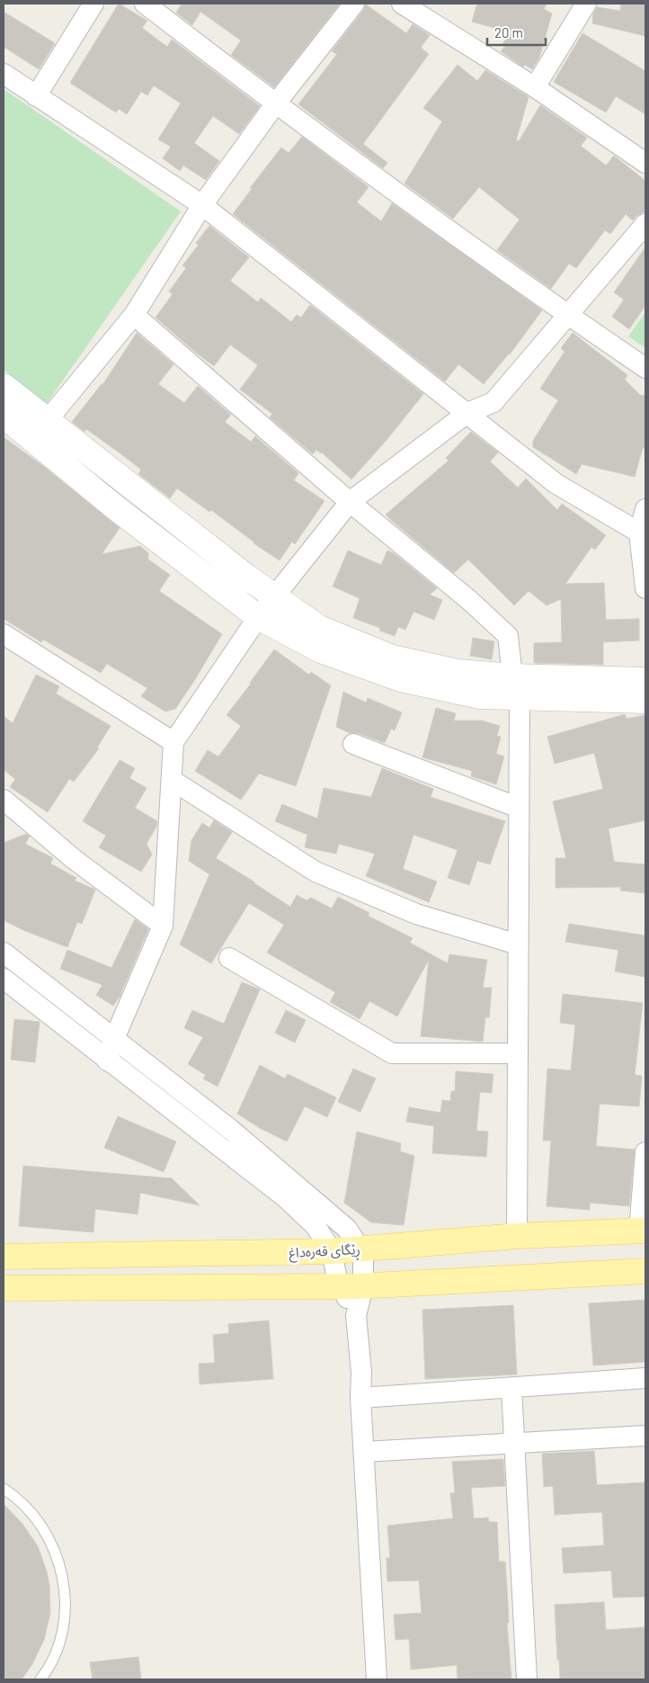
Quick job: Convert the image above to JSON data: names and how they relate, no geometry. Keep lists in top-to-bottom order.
{
  "streets": {
    "main road": ["ڕێگای قەرەداغ"]
  },
  "scale_bar": "20 m"
}
